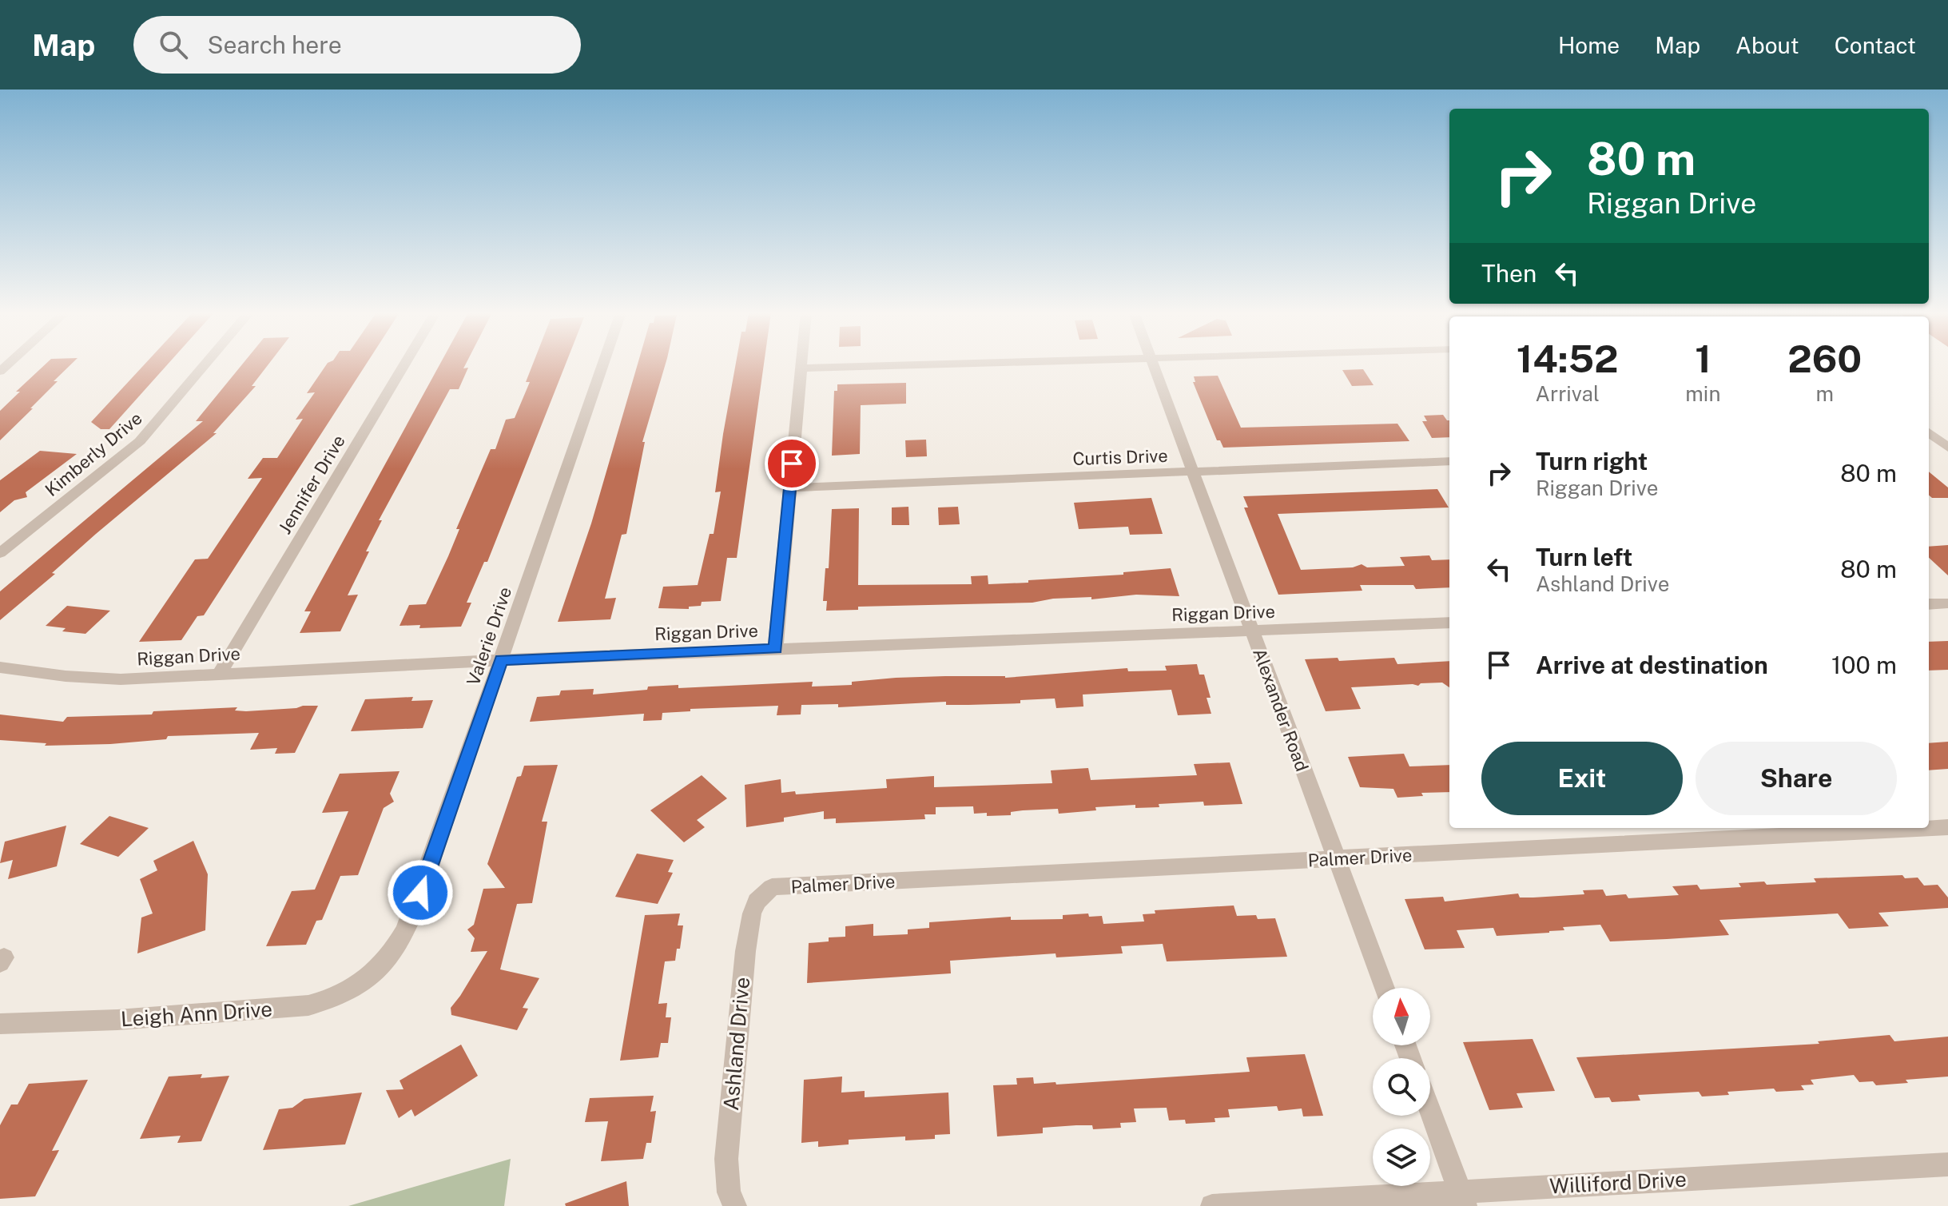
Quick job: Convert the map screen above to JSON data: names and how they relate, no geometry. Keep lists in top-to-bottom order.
{
  "streets": {
    "street": [
      "Kimberly Drive",
      "Curtis Drive",
      "Jennifer Drive",
      "Riggan Drive",
      "Valerie Drive",
      "Alexander Road",
      "Palmer Drive",
      "Leigh Ann Drive",
      "Ashland Drive",
      "Williford Drive"
    ]
  },
  "crossings": [
    ["Curtis Drive", "Alexander Road"],
    ["Jennifer Drive", "Riggan Drive"],
    ["Riggan Drive", "Valerie Drive"],
    ["Riggan Drive", "Alexander Road"],
    ["Valerie Drive", "Leigh Ann Drive"],
    ["Alexander Road", "Palmer Drive"],
    ["Palmer Drive", "Ashland Drive"]
  ],
  "north": "top",
  "page": {
    "header": "Map",
    "search": "Search here",
    "nav": [
      "Home",
      "Map",
      "About",
      "Contact"
    ],
    "turn": ["80 m", "Riggan Drive"],
    "then": "Then",
    "eta": [
      "14:52",
      "Arrival",
      "1",
      "min",
      "260",
      "m"
    ],
    "list": [
      {
        "name": "Turn right",
        "note": "Riggan Drive",
        "value": "80 m"
      },
      {
        "name": "Turn left",
        "note": "Ashland Drive",
        "value": "80 m"
      },
      {
        "name": "Arrive at destination",
        "value": "100 m"
      }
    ],
    "buttons": ["Exit", "Share"]
  }
}
